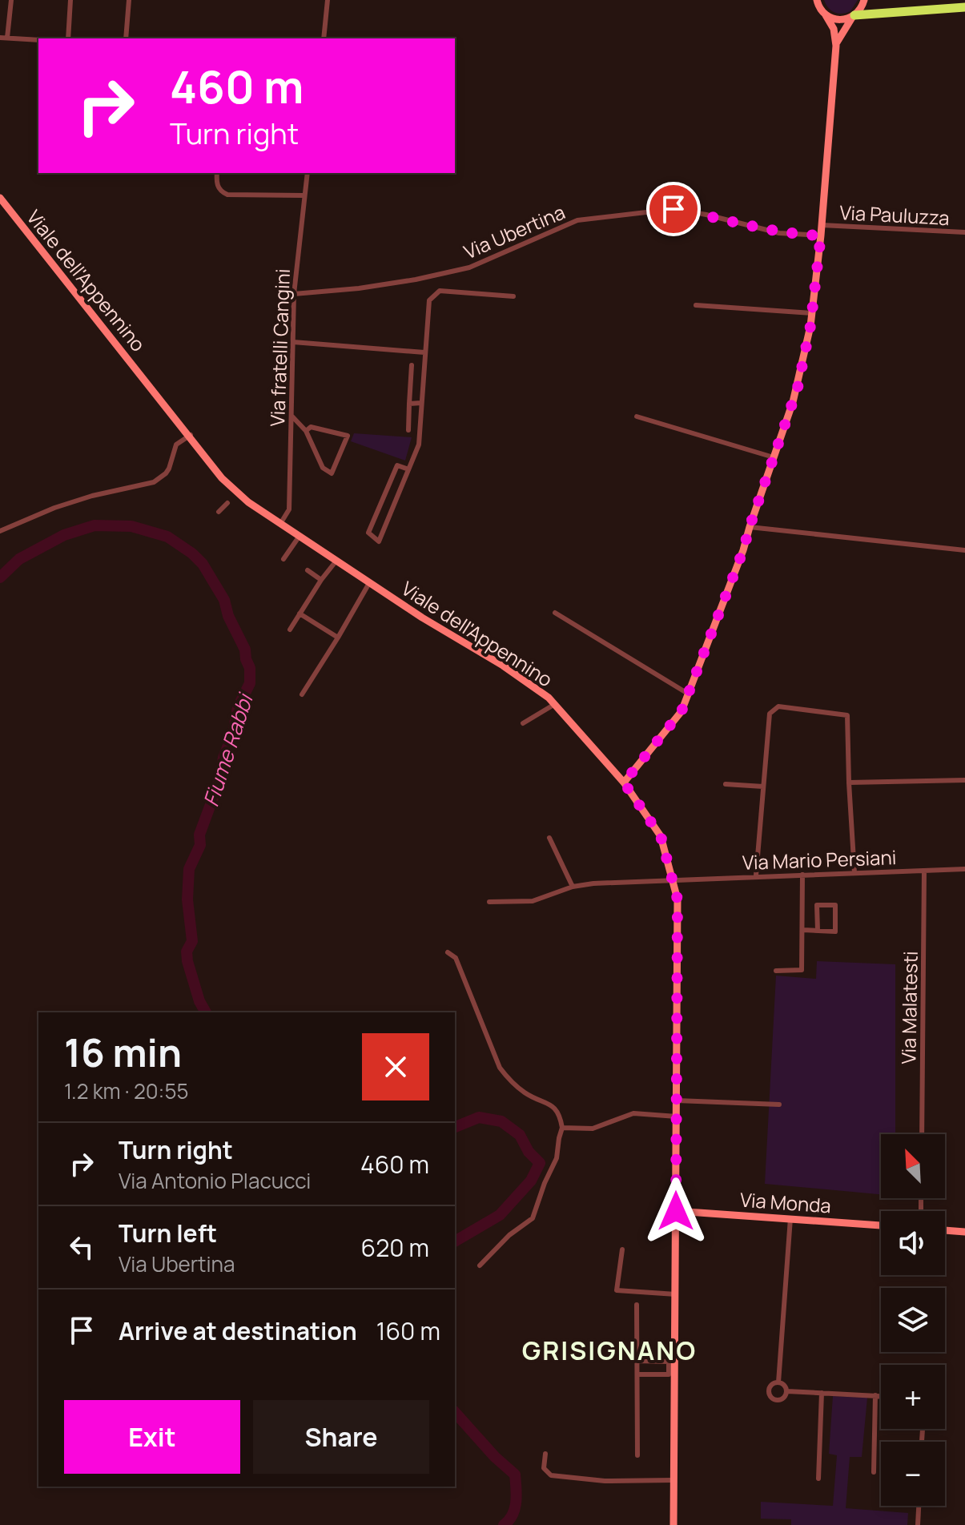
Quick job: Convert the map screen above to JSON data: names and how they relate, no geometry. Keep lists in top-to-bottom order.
{
  "streets": {
    "main road": ["Viale dell'Appennino", "Via Monda"],
    "street": [
      "Via Pauluzza",
      "Via Ubertina",
      "Via fratelli Cangini",
      "Via Mario Persiani",
      "Via Malatesti"
    ]
  },
  "crossings": [
    ["Via Ubertina", "Via fratelli Cangini"],
    ["Viale dell'Appennino", "Via fratelli Cangini"],
    ["Viale dell'Appennino", "Via Mario Persiani"],
    ["Viale dell'Appennino", "Via Monda"],
    ["Via Mario Persiani", "Via Malatesti"]
  ],
  "districts": ["GRISIGNANO"],
  "water": ["Fiume Rabbi"],
  "north": "top left",
  "page": {
    "turn": ["460 m", "Turn right"],
    "heading": ["16 min", "1.2 km · 20:55"],
    "list": [
      {
        "name": "Turn right",
        "note": "Via Antonio Placucci",
        "value": "460 m"
      },
      {
        "name": "Turn left",
        "note": "Via Ubertina",
        "value": "620 m"
      },
      {
        "name": "Arrive at destination",
        "value": "160 m"
      }
    ],
    "map_buttons": ["+", "−"],
    "buttons": ["Exit", "Share"]
  }
}
